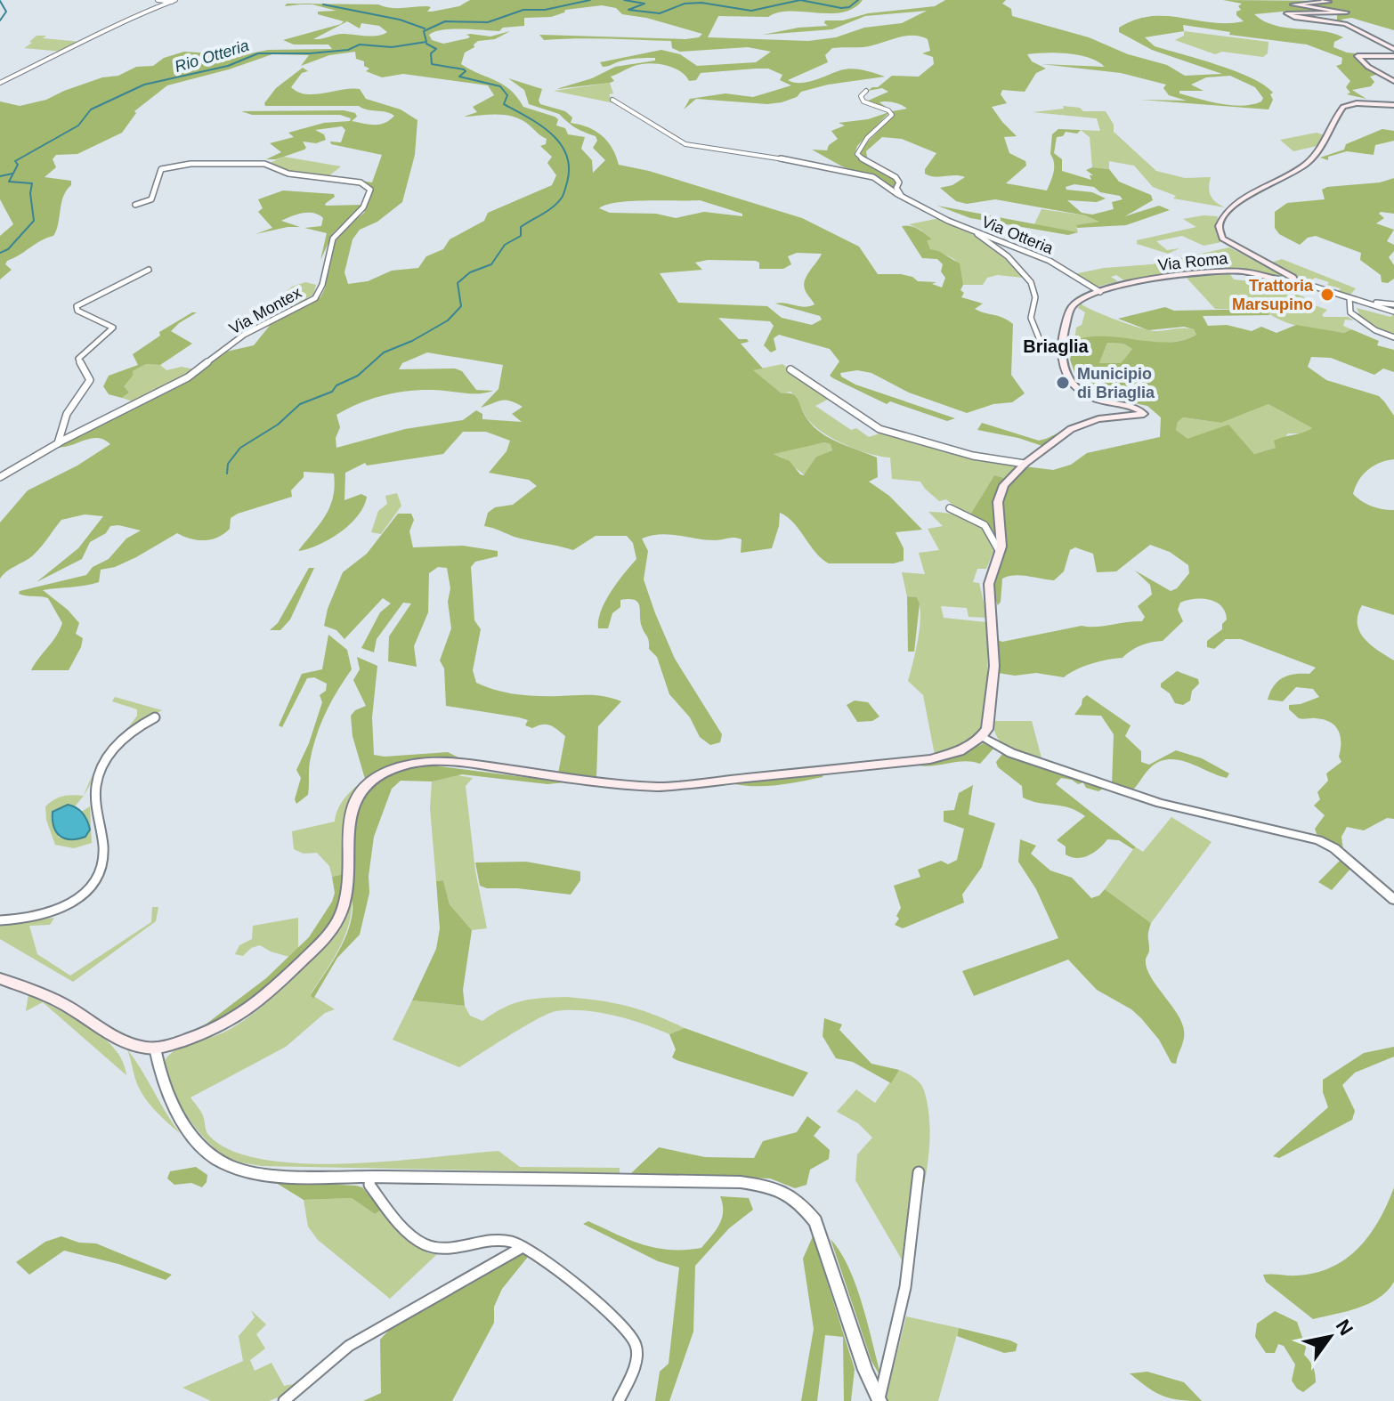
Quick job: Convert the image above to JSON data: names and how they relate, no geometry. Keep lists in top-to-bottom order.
{
  "streets": {
    "main road": ["Via Roma"],
    "street": ["Via Otteria", "Via Montex"]
  },
  "crossings": [
    ["Via Otteria", "Via Roma"]
  ],
  "districts": ["Briaglia"],
  "water": ["Rio Otteria"],
  "places": ["Trattoria Marsupino", "Municipio di Briaglia"],
  "north": "top right"
}
